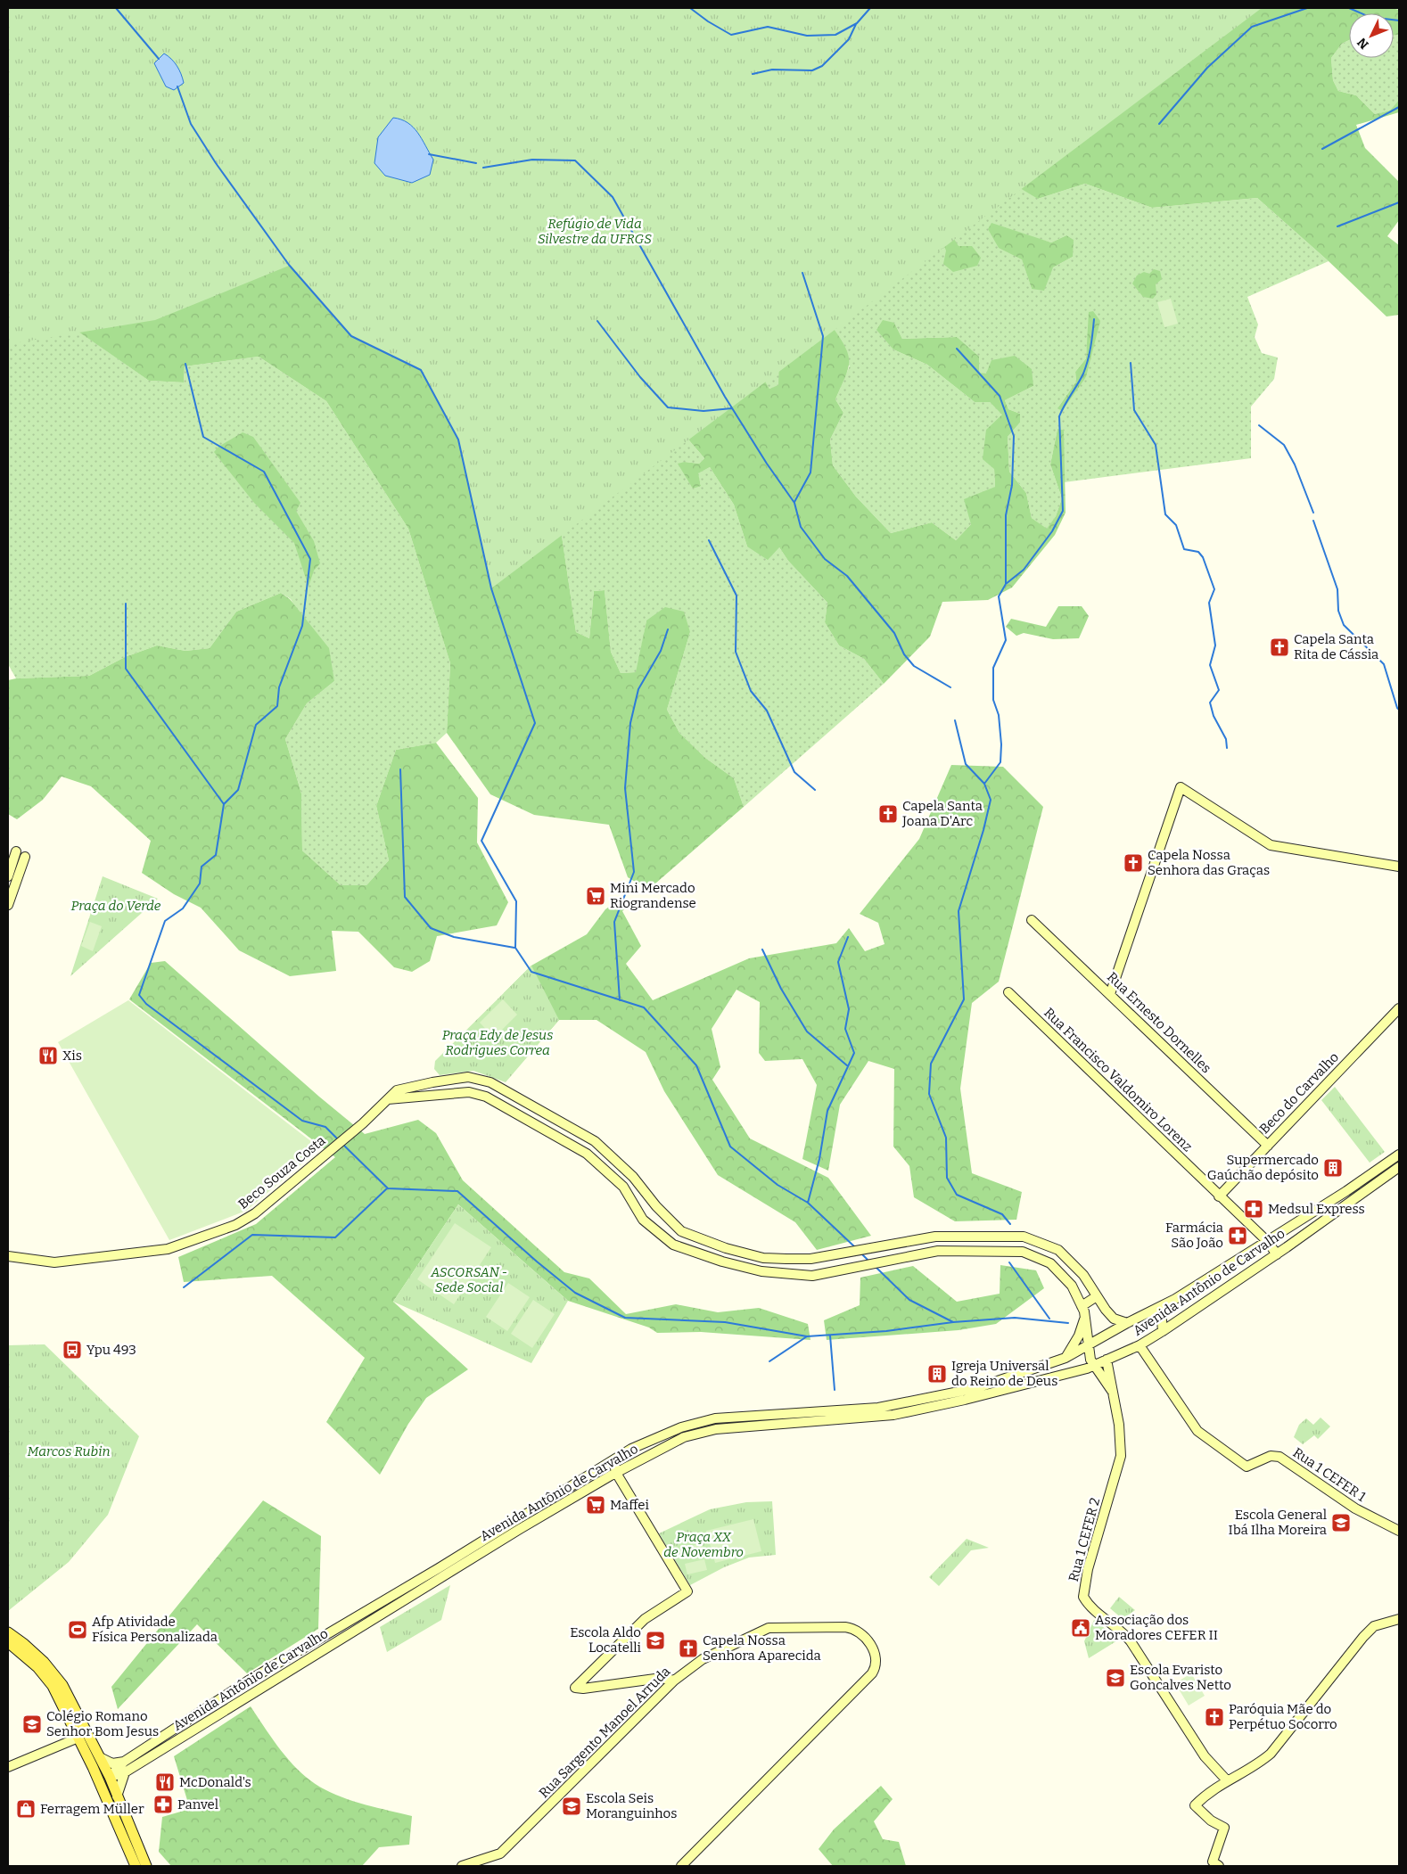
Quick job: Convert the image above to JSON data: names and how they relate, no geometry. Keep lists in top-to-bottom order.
{
  "streets": {
    "street": [
      "Rua Ernesto Dornelles",
      "Rua Francisco Valdomiro Lorenz",
      "Beco do Carvalho",
      "Beco Souza Costa",
      "Avenida Antônio de Carvalho",
      "Rua 1 CEFER 1",
      "Rua 1 CEFER 2",
      "Rua Sargento Manoel Arruda"
    ]
  },
  "crossings": [
    ["Rua Ernesto Dornelles", "Beco do Carvalho"],
    ["Rua Francisco Valdomiro Lorenz", "Beco do Carvalho"],
    ["Rua Francisco Valdomiro Lorenz", "Avenida Antônio de Carvalho"],
    ["Beco Souza Costa", "Rua 1 CEFER 2"],
    ["Avenida Antônio de Carvalho", "Rua 1 CEFER 1"],
    ["Avenida Antônio de Carvalho", "Rua 1 CEFER 2"]
  ],
  "parks": [
    "Refúgio de Vida Silvestre da UFRGS",
    "Praça do Verde",
    "Praça Edy de Jesus Rodrigues Correa",
    "ASCORSAN - Sede Social",
    "Marcos Rubin",
    "Praça XX de Novembro"
  ],
  "places": {
    "church": [
      "Capela Santa Rita de Cássia",
      "Capela Santa Joana D'Arc",
      "Capela Nossa Senhora das Graças",
      "Capela Nossa Senhora Aparecida",
      "Paróquia Mãe do Perpétuo Socorro"
    ],
    "supermarket": ["Mini Mercado Riograndense", "Maffei"],
    "restaurant": ["Xis", "McDonald's"],
    "building": ["Supermercado Gaúchão depósito", "Igreja Universal do Reino de Deus"],
    "pharmacy": ["Medsul Express", "Farmácia São João", "Panvel"],
    "bus stop": ["Ypu 493"],
    "school or university": [
      "Escola General Ibá Ilha Moreira",
      "Escola Aldo Locatelli",
      "Escola Evaristo Goncalves Netto",
      "Colégio Romano Senhor Bom Jesus",
      "Escola Seis Moranguinhos"
    ],
    "public building": ["Associação dos Moradores CEFER II"],
    "sports": ["Afp Atividade Física Personalizada"],
    "shop": ["Ferragem Müller"]
  },
  "north": "bottom left"
}
